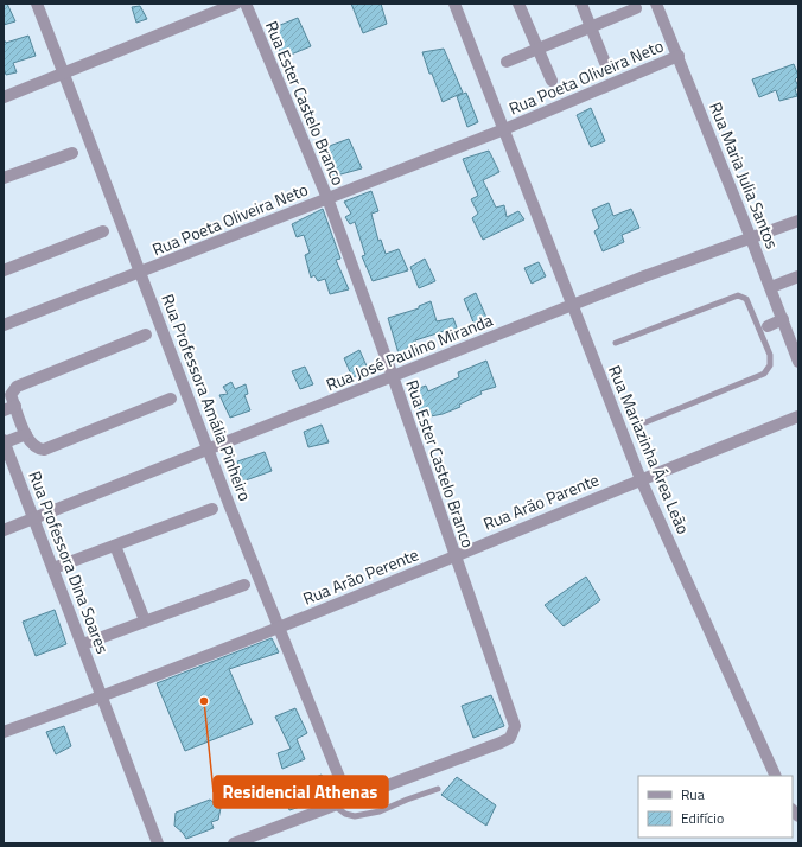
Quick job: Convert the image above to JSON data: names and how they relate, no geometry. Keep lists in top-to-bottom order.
{
  "streets": {
    "street": [
      "Rua Poeta Oliveira Neto",
      "Rua Ester Castelo Branco",
      "Rua Maria Julia Santos",
      "Rua José Paulino Miranda",
      "Rua Professora Amália Pinheiro",
      "Rua Mariazinha Área Leão",
      "Rua Arão Parente",
      "Rua Professora Dina Soares",
      "Rua Arão Perente"
    ]
  },
  "crossings": [
    ["Rua Poeta Oliveira Neto", "Rua Ester Castelo Branco"],
    ["Rua Poeta Oliveira Neto", "Rua Maria Julia Santos"],
    ["Rua Poeta Oliveira Neto", "Rua Professora Amália Pinheiro"],
    ["Rua Poeta Oliveira Neto", "Rua Mariazinha Área Leão"],
    ["Rua Ester Castelo Branco", "Rua José Paulino Miranda"],
    ["Rua Ester Castelo Branco", "Rua Professora Amália Pinheiro"],
    ["Rua Ester Castelo Branco", "Rua Arão Parente"],
    ["Rua Ester Castelo Branco", "Rua Arão Perente"],
    ["Rua Maria Julia Santos", "Rua José Paulino Miranda"],
    ["Rua José Paulino Miranda", "Rua Professora Amália Pinheiro"],
    ["Rua José Paulino Miranda", "Rua Mariazinha Área Leão"],
    ["Rua José Paulino Miranda", "Rua Professora Dina Soares"],
    ["Rua Professora Amália Pinheiro", "Rua Arão Perente"],
    ["Rua Mariazinha Área Leão", "Rua Arão Parente"],
    ["Rua Arão Parente", "Rua Arão Perente"],
    ["Rua Professora Dina Soares", "Rua Arão Perente"]
  ],
  "places": ["Residencial Athenas"],
  "legend": ["Rua", "Edifício"]
}
